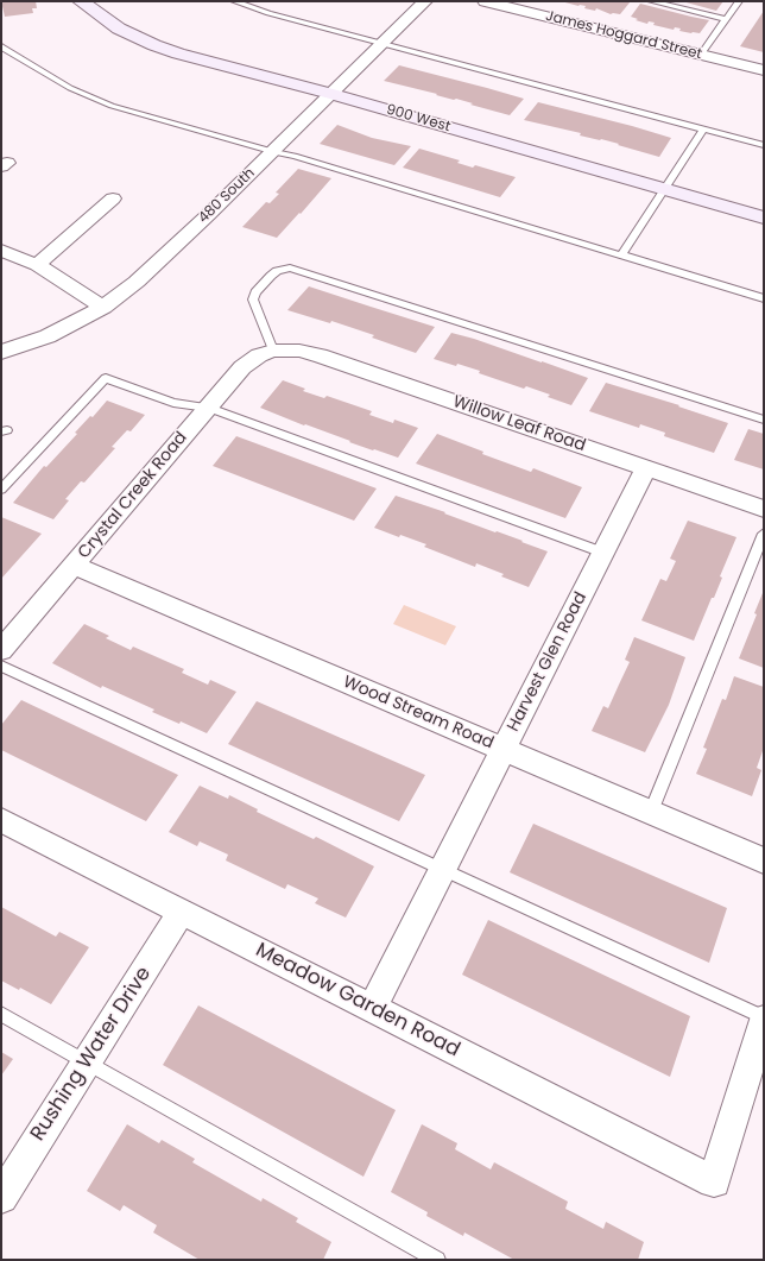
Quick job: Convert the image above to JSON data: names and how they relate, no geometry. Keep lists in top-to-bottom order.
{
  "streets": {
    "street": [
      "James Hoggard Street",
      "900 West",
      "480 South",
      "Willow Leaf Road",
      "Crystal Creek Road",
      "Harvest Glen Road",
      "Wood Stream Road",
      "Meadow Garden Road",
      "Rushing Water Drive"
    ]
  },
  "crossings": [
    ["900 West", "480 South"],
    ["Willow Leaf Road", "Crystal Creek Road"],
    ["Willow Leaf Road", "Harvest Glen Road"],
    ["Crystal Creek Road", "Wood Stream Road"],
    ["Harvest Glen Road", "Wood Stream Road"],
    ["Harvest Glen Road", "Meadow Garden Road"],
    ["Meadow Garden Road", "Rushing Water Drive"]
  ]
}
